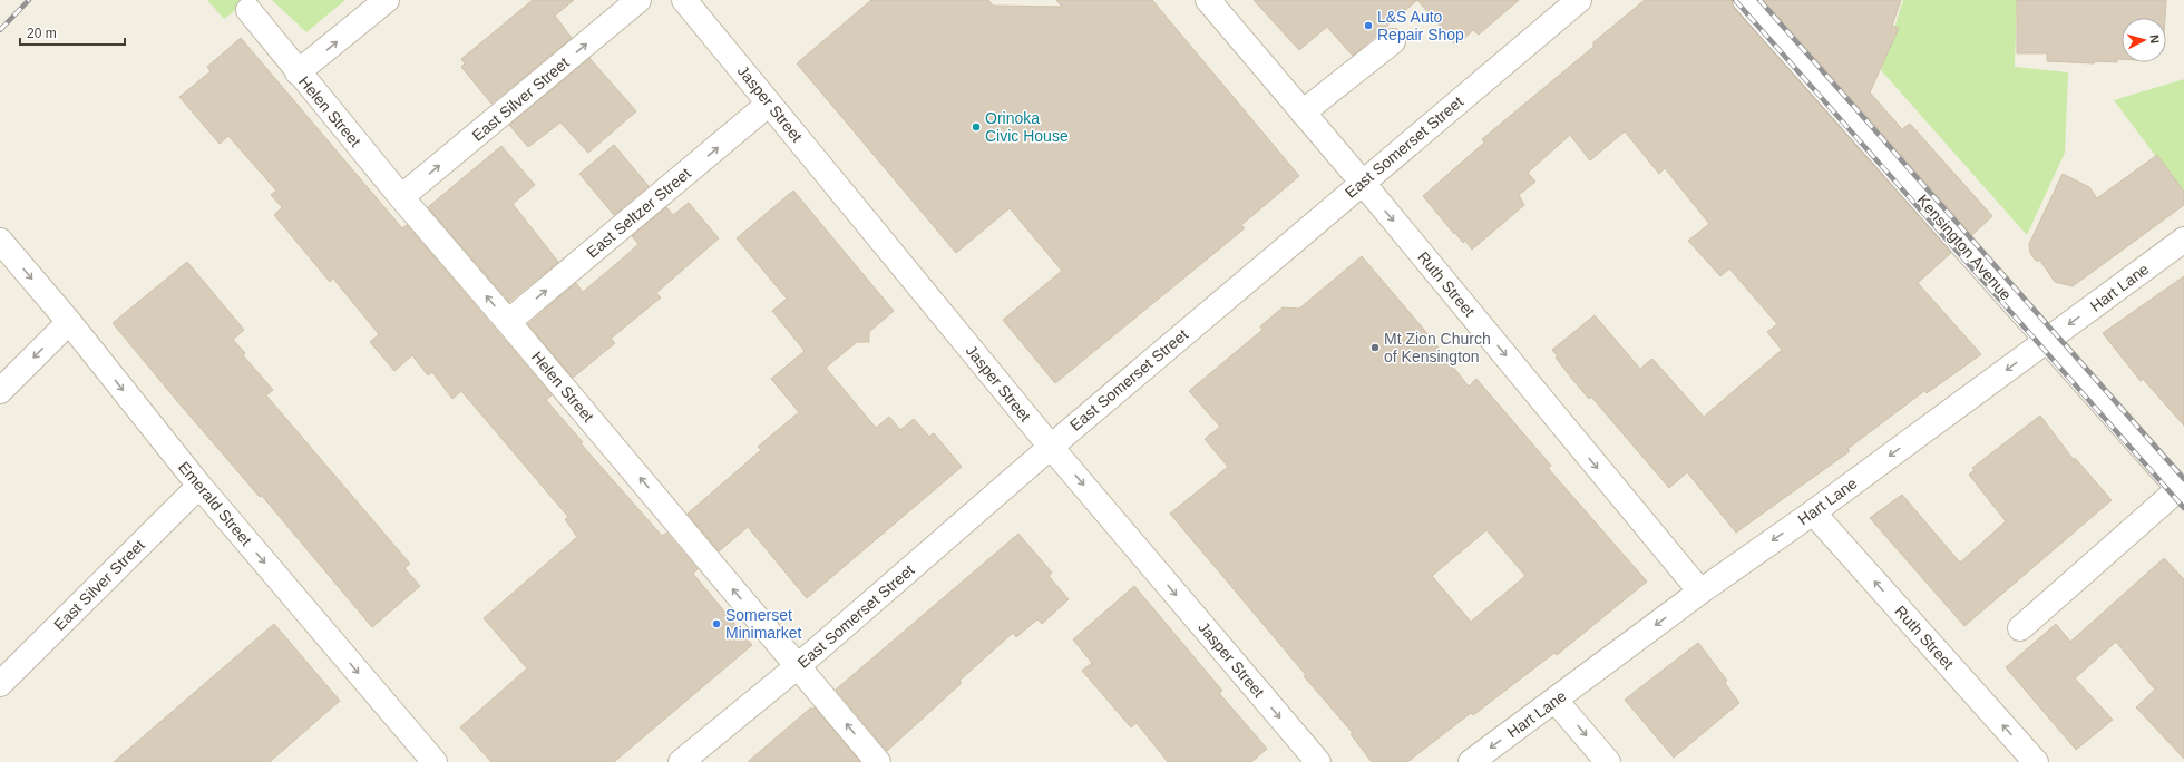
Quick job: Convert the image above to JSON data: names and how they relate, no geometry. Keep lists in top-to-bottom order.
{
  "streets": {
    "street": [
      "East Silver Street",
      "Jasper Street",
      "Helen Street",
      "East Somerset Street",
      "East Seltzer Street",
      "Kensington Avenue",
      "Ruth Street",
      "Hart Lane",
      "Emerald Street"
    ]
  },
  "crossings": [
    ["East Silver Street", "Helen Street"],
    ["East Silver Street", "Emerald Street"],
    ["Jasper Street", "East Somerset Street"],
    ["Jasper Street", "East Seltzer Street"],
    ["Helen Street", "East Somerset Street"],
    ["Helen Street", "East Seltzer Street"],
    ["East Somerset Street", "Ruth Street"],
    ["Kensington Avenue", "Hart Lane"],
    ["Ruth Street", "Hart Lane"]
  ],
  "one_way": [
    "Jasper Street",
    "Helen Street",
    "East Seltzer Street",
    "Hart Lane",
    "Emerald Street"
  ],
  "places": [
    "L&S Auto Repair Shop",
    "Orinoka Civic House",
    "Mt Zion Church of Kensington",
    "Somerset Minimarket"
  ],
  "scale_bar": "20 m",
  "north": "right"
}
